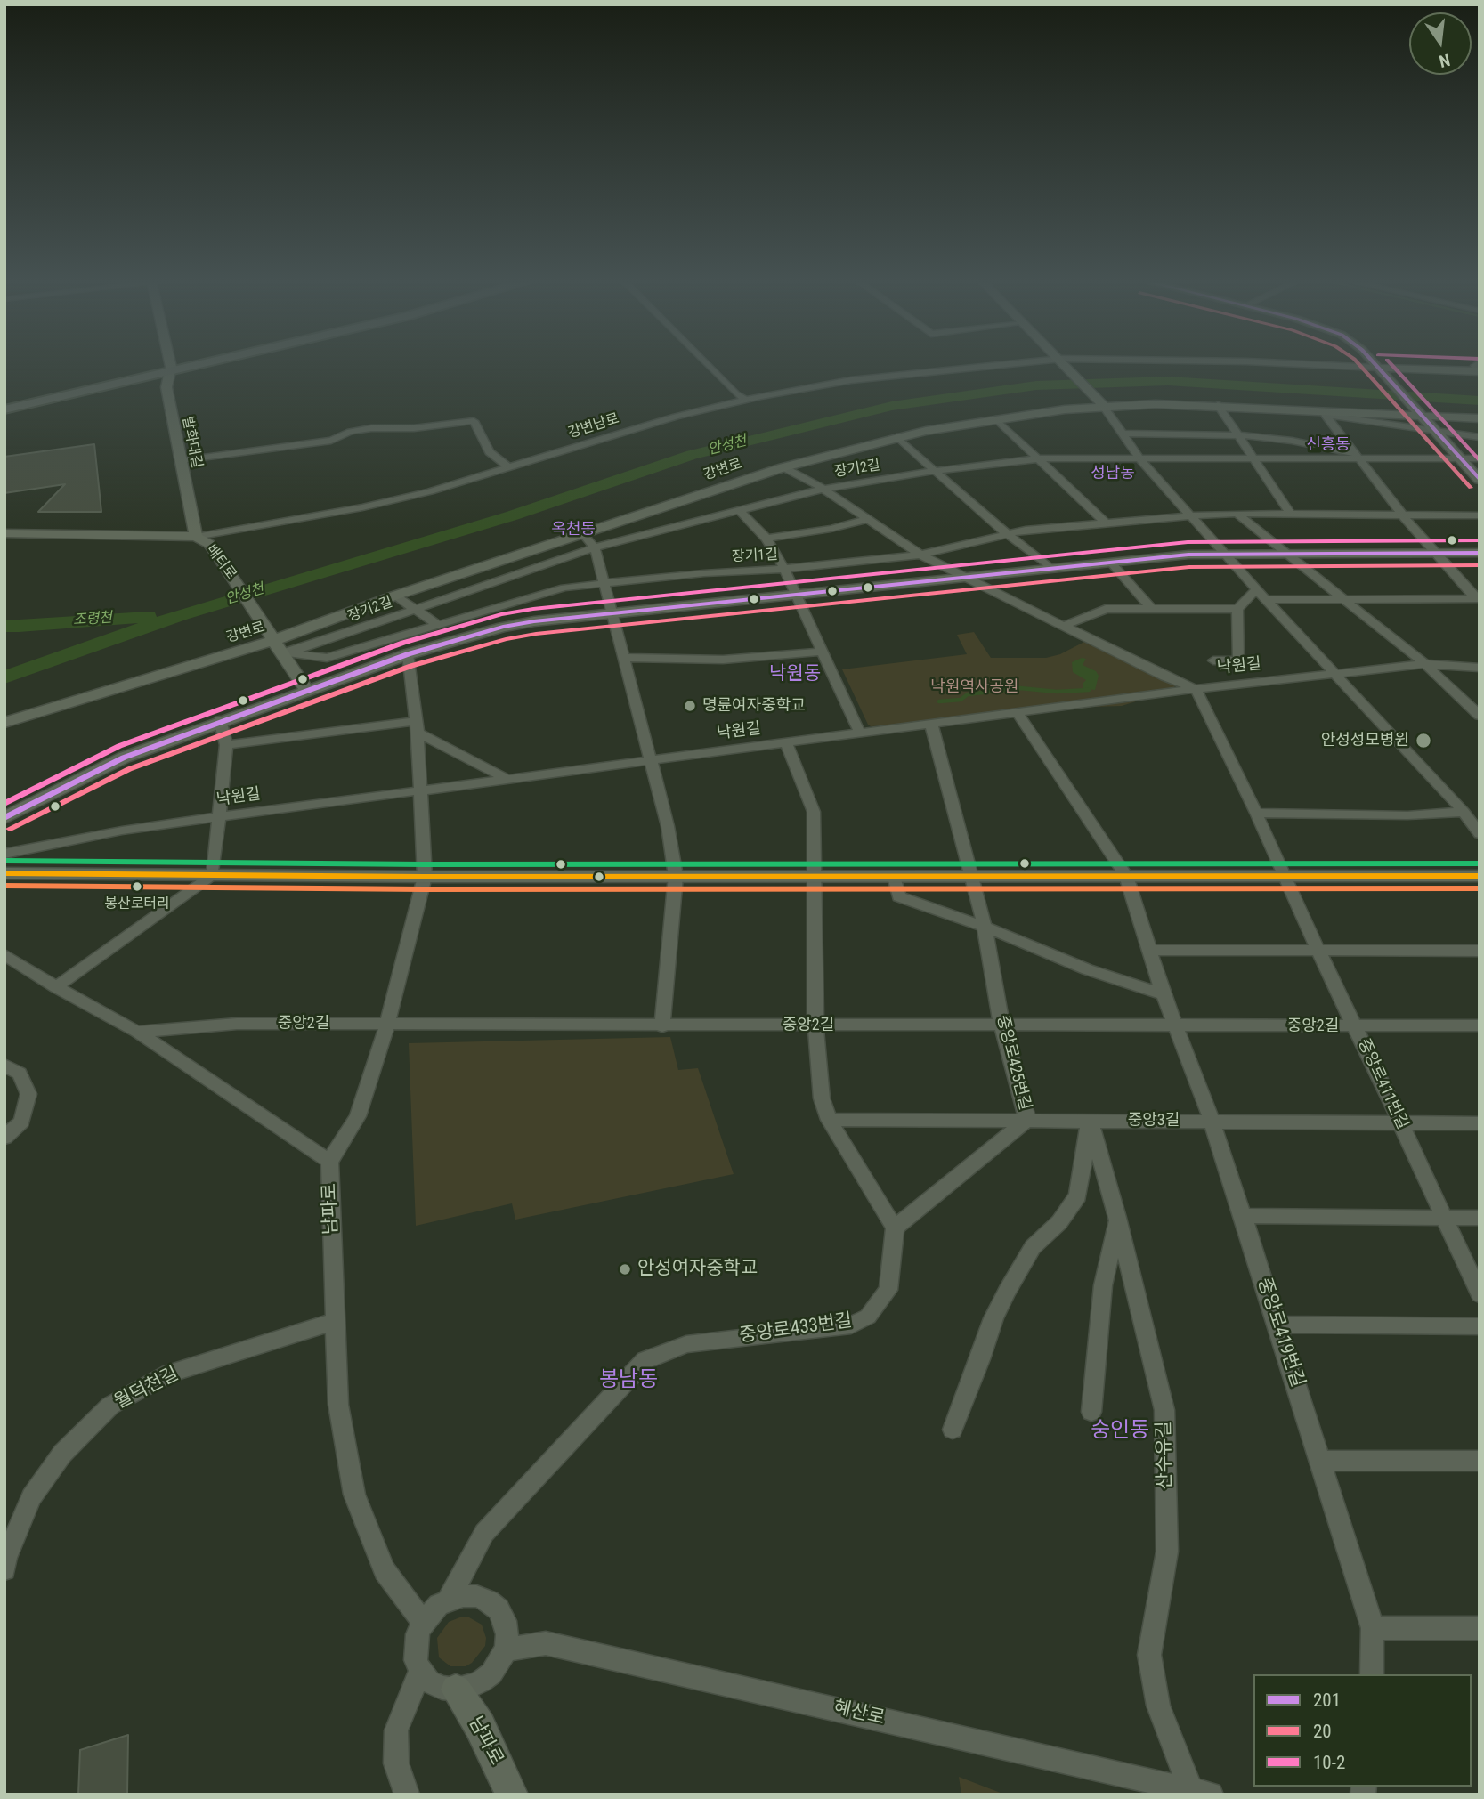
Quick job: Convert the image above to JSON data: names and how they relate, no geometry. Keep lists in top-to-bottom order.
{
  "streets": {
    "main road": [
      "발화대길",
      "강변로",
      "배티로",
      "남파로"
    ],
    "street": [
      "강변남로",
      "장기2길",
      "장기1길",
      "낙원길",
      "중앙2길",
      "중앙로425번길",
      "중앙로411번길",
      "중앙3길",
      "중앙로433번길",
      "중앙로419번길",
      "월덕천길",
      "산수유길",
      "혜산로"
    ]
  },
  "crossings": [
    ["강변남로", "발화대길"],
    ["강변남로", "배티로"],
    ["발화대길", "배티로"],
    ["장기2길", "강변로"],
    ["장기2길", "장기1길"],
    ["장기2길", "배티로"],
    ["강변로", "장기1길"],
    ["강변로", "배티로"],
    ["장기1길", "배티로"],
    ["낙원길", "중앙로425번길"],
    ["낙원길", "중앙로411번길"],
    ["낙원길", "중앙로419번길"],
    ["중앙2길", "중앙로425번길"],
    ["중앙2길", "중앙로411번길"],
    ["중앙2길", "남파로"],
    ["중앙2길", "중앙로419번길"],
    ["중앙로425번길", "중앙3길"],
    ["중앙로425번길", "중앙로433번길"],
    ["중앙로411번길", "중앙3길"],
    ["중앙3길", "중앙로419번길"],
    ["중앙3길", "산수유길"],
    ["남파로", "중앙로433번길"],
    ["남파로", "월덕천길"],
    ["남파로", "혜산로"],
    ["중앙로433번길", "혜산로"],
    ["산수유길", "혜산로"]
  ],
  "districts": [
    "신흥동",
    "성남동",
    "옥천동",
    "낙원동",
    "봉남동",
    "숭인동"
  ],
  "water": ["안성천", "조령천"],
  "parks": ["낙원역사공원"],
  "places": [
    "명륜여자중학교",
    "안성성모병원",
    "봉산로터리",
    "안성여자중학교"
  ],
  "lines": ["transit line 201", "transit line 20", "transit line 10-2"],
  "legend": ["201", "20", "10-2"],
  "north": "bottom"
}
